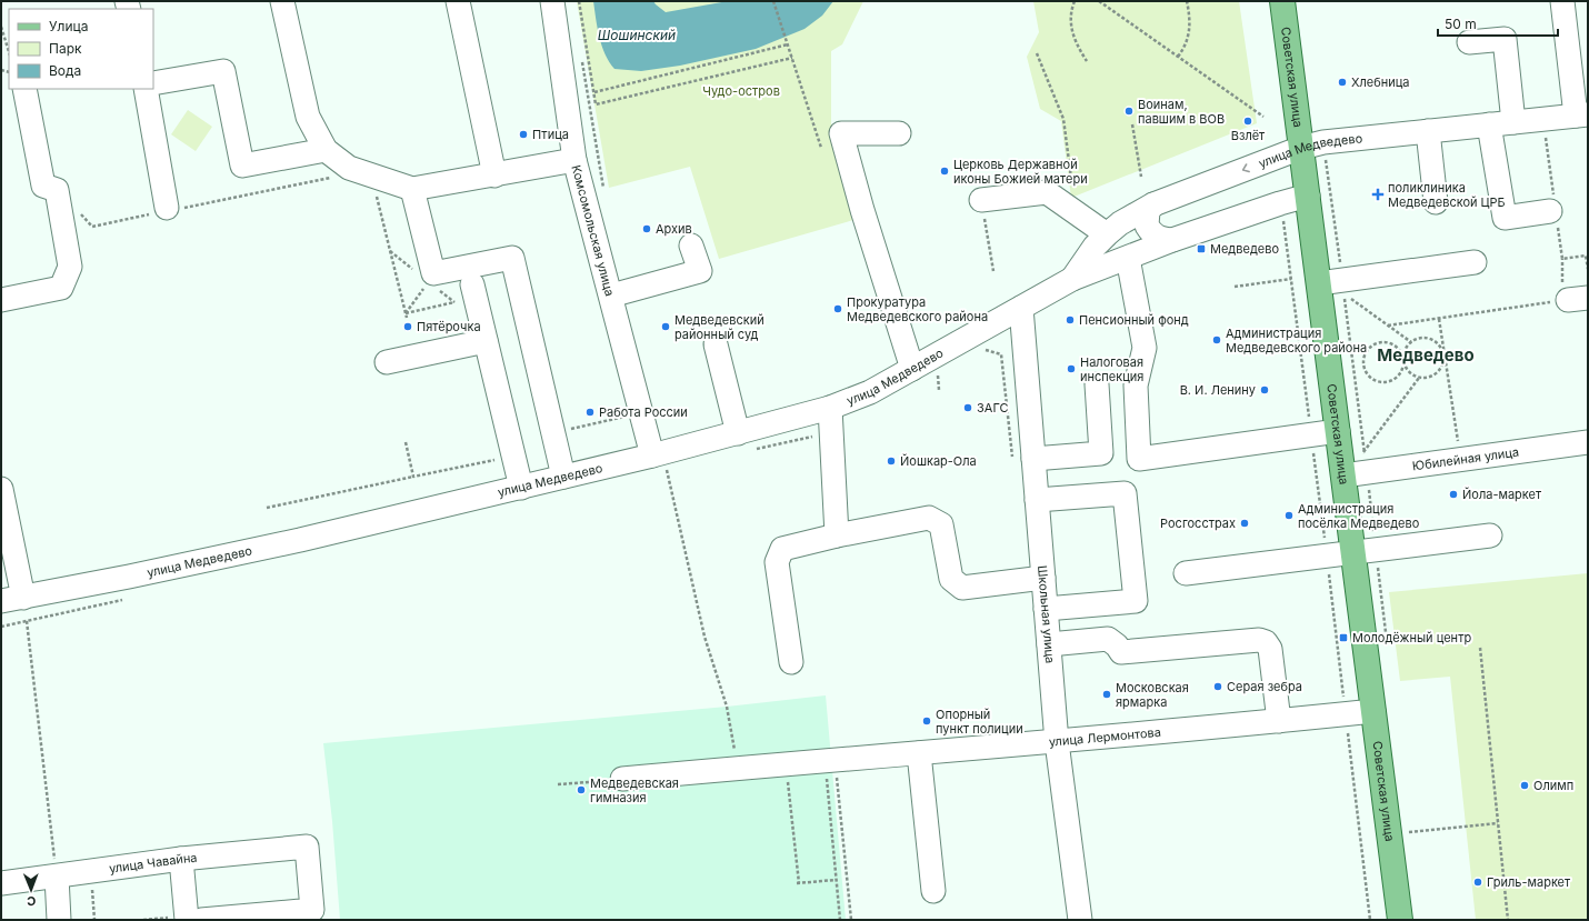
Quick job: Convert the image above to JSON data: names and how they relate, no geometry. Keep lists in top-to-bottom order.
{
  "streets": {
    "main road": ["Советская улица"],
    "street": [
      "улица Медведево",
      "Комсомольская улица",
      "Юбилейная улица",
      "Школьная улица",
      "улица Лермонтова",
      "улица Чавайна"
    ]
  },
  "crossings": [
    ["Советская улица", "улица Медведево"],
    ["Советская улица", "Юбилейная улица"],
    ["Советская улица", "улица Лермонтова"],
    ["улица Медведево", "Комсомольская улица"],
    ["улица Медведево", "Школьная улица"],
    ["Школьная улица", "улица Лермонтова"]
  ],
  "districts": ["Медведево"],
  "water": ["Шошинский"],
  "parks": ["Чудо-остров"],
  "places": {
    "other": [
      "Хлебница",
      "Воинам, павшим в ВОВ",
      "Взлёт",
      "Птица",
      "Церковь Державной иконы Божией матери",
      "Архив",
      "Прокуратура Медведевского района",
      "Пенсионный фонд",
      "Пятёрочка",
      "Медведевский районный суд",
      "Администрация Медведевского района",
      "Налоговая инспекция",
      "В. И. Ленину",
      "ЗАГС",
      "Работа России",
      "Йошкар-Ола",
      "Йола-маркет",
      "Администрация посёлка Медведево",
      "Росгосстрах",
      "Серая зебра",
      "Московская ярмарка",
      "Опорный пункт полиции",
      "Олимп",
      "Медведевская гимназия",
      "Гриль-маркет"
    ],
    "health": ["поликлиника Медведевской ЦРБ"],
    "transit": ["Медведево", "Молодёжный центр"]
  },
  "legend": ["Улица", "Парк", "Вода"],
  "scale_bar": "50 m",
  "north": "bottom"
}
